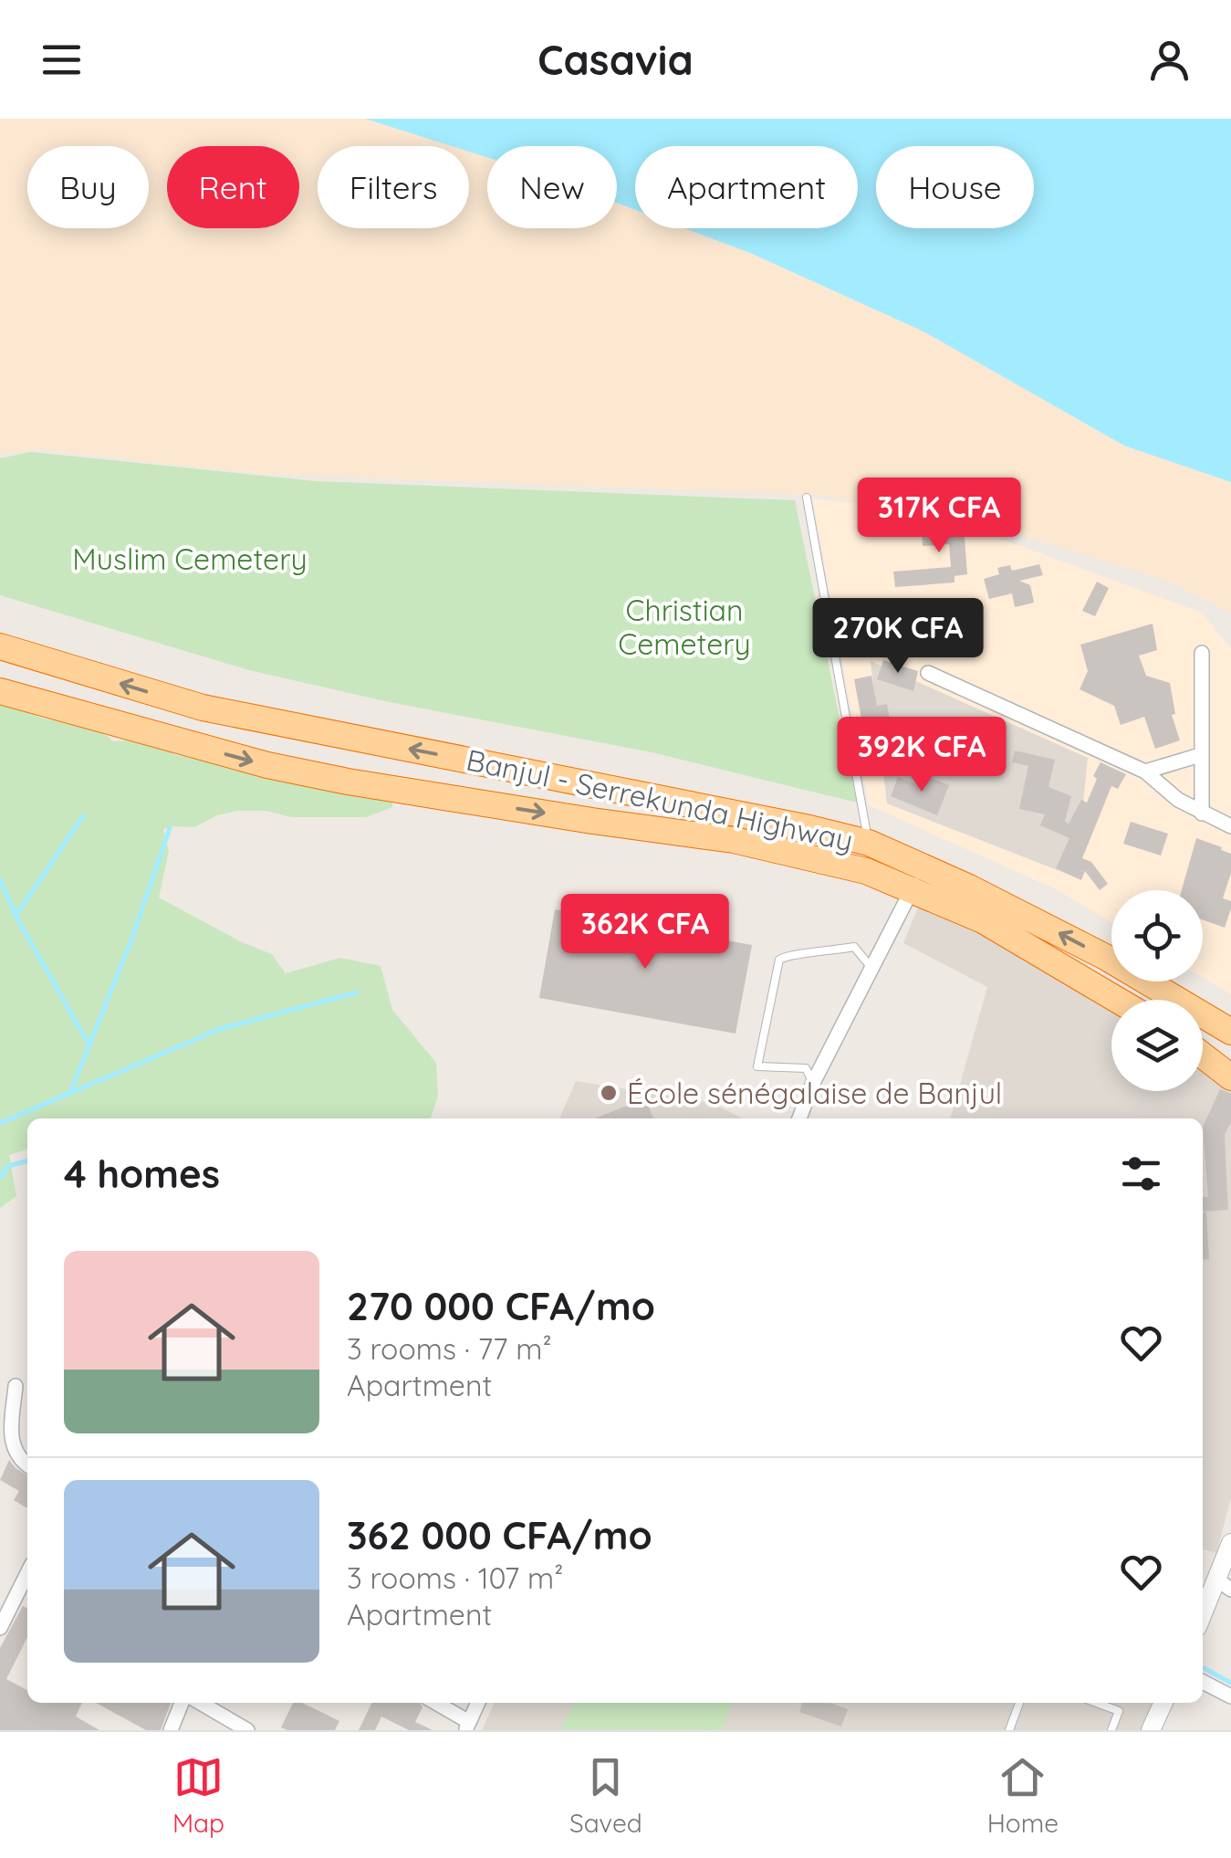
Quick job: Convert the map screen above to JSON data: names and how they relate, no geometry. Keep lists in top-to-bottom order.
{
  "streets": {
    "highway": ["Banjul - Serrekunda Highway"]
  },
  "parks": ["Muslim Cemetery", "Christian Cemetery"],
  "places": ["École sénégalaise de Banjul"],
  "page": {
    "header": "Casavia",
    "chip": [
      "Buy",
      "Rent",
      "Filters",
      "New",
      "Apartment",
      "House"
    ],
    "price": [
      "317K CFA",
      "270K CFA",
      "392K CFA",
      "362K CFA"
    ],
    "heading": "4 homes",
    "list": [
      {
        "name": "270 000 CFA/mo",
        "note": "3 rooms · 77 m² · Apartment"
      },
      {
        "name": "362 000 CFA/mo",
        "note": "3 rooms · 107 m² · Apartment"
      }
    ],
    "tabs": ["Map", "Saved", "Home"]
  }
}
